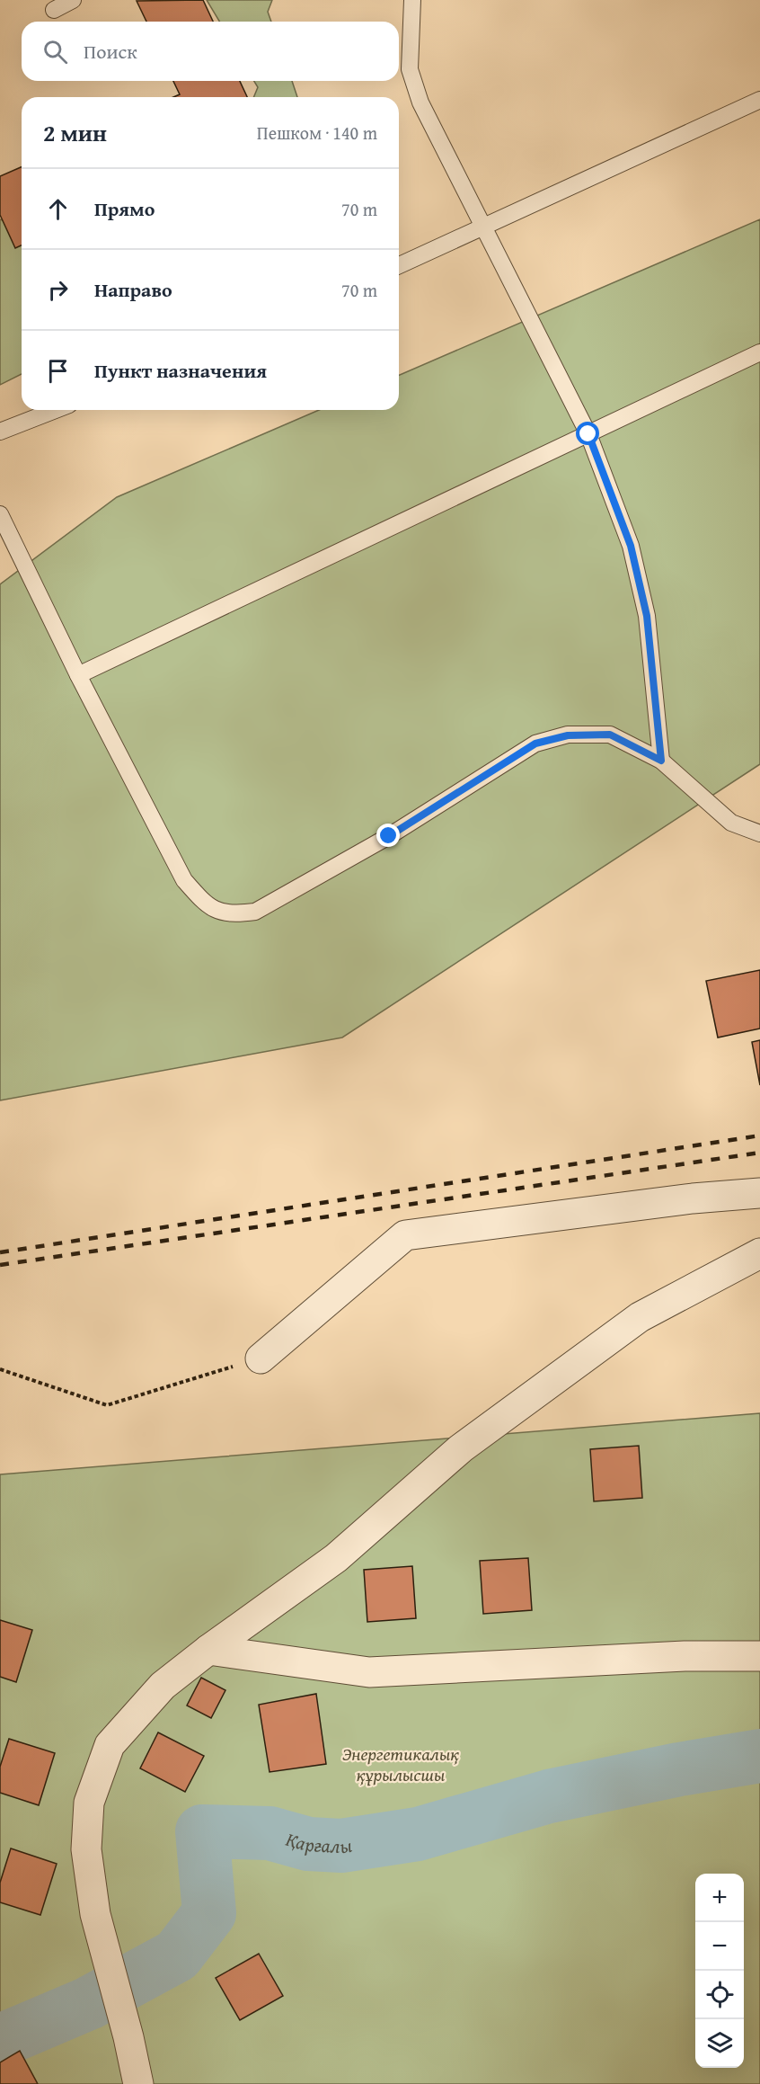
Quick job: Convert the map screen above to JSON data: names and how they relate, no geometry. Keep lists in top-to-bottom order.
{
  "water": ["Қарғалы"],
  "parks": ["Энергетикалық құрылысшы"],
  "page": {
    "search": "Поиск",
    "heading": ["2 мин", "Пешком · 140 m"],
    "list": [
      ["Прямо", "70 m"],
      ["Направо", "70 m"],
      "Пункт назначения"
    ],
    "map_buttons": ["+", "−"]
  }
}
